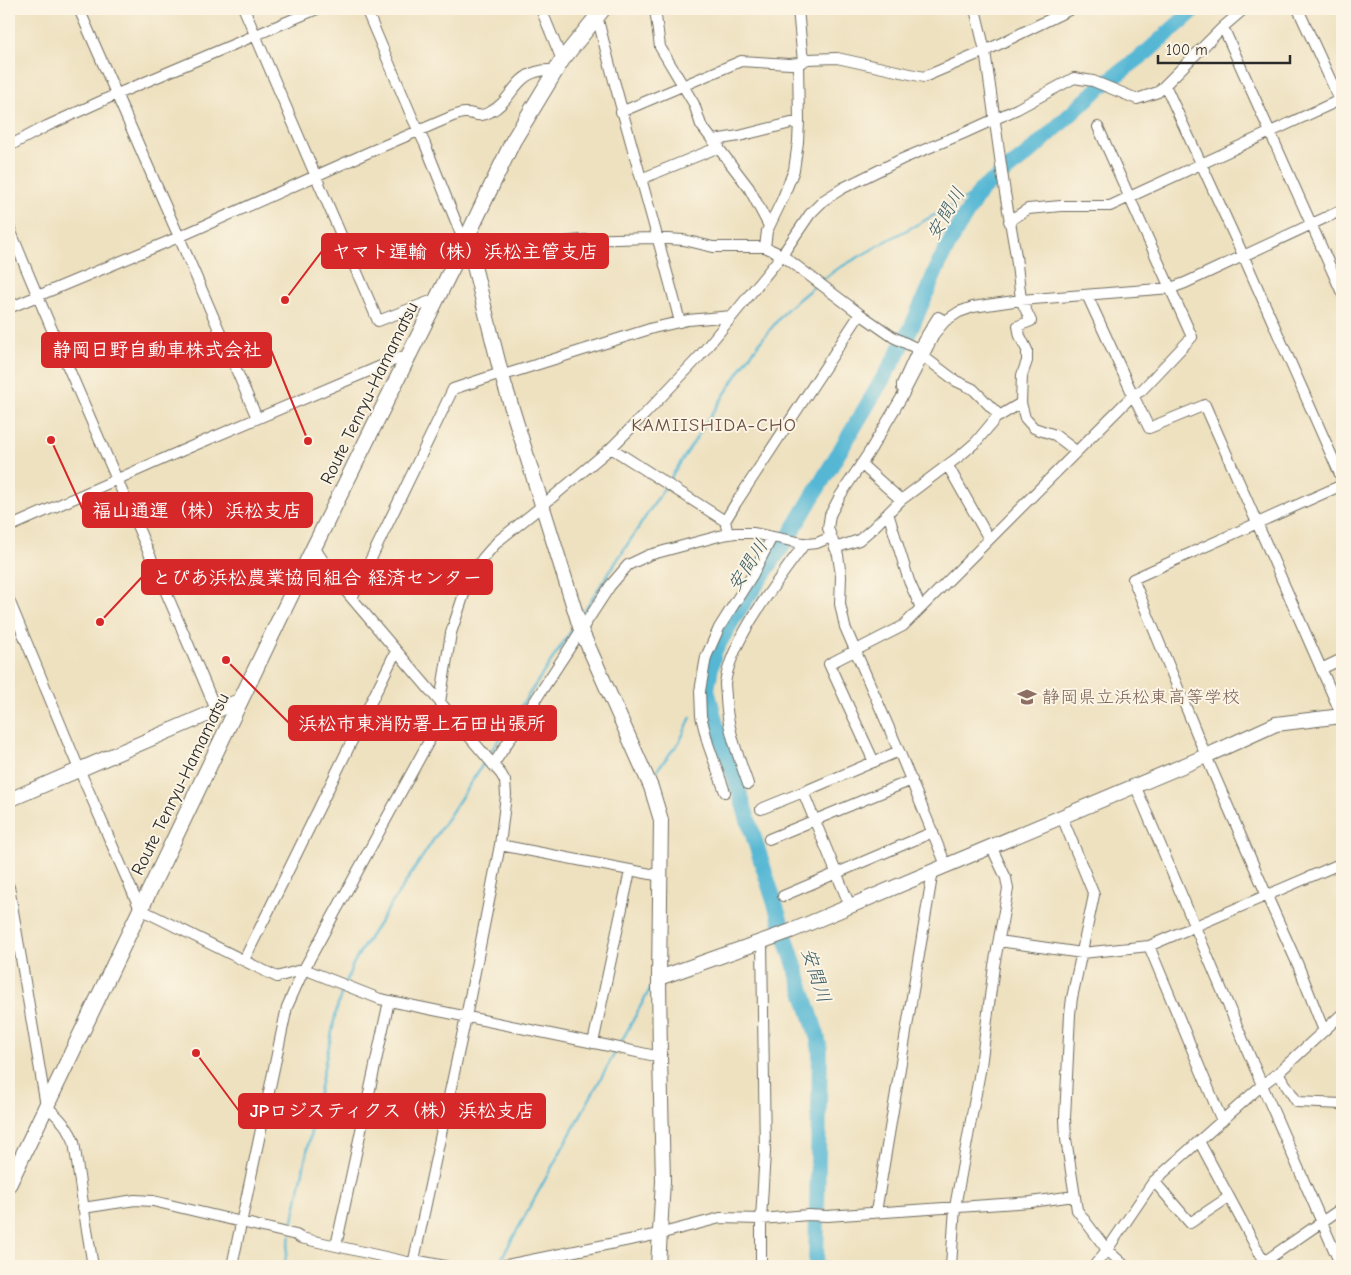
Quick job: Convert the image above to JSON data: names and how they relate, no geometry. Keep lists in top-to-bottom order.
{
  "streets": {
    "main road": ["Route Tenryu-Hamamatsu"]
  },
  "districts": ["KAMIISHIDA-CHO"],
  "water": ["安間川"],
  "places": {
    "other": [
      "ヤマト運輸（株）浜松主管支店",
      "福山通運（株）浜松支店",
      "静岡日野自動車株式会社",
      "とぴあ浜松農業協同組合 経済センター",
      "浜松市東消防署上石田出張所",
      "JPロジスティクス（株）浜松支店"
    ],
    "school or university": ["静岡県立浜松東高等学校"]
  },
  "scale_bar": "100 m"
}
